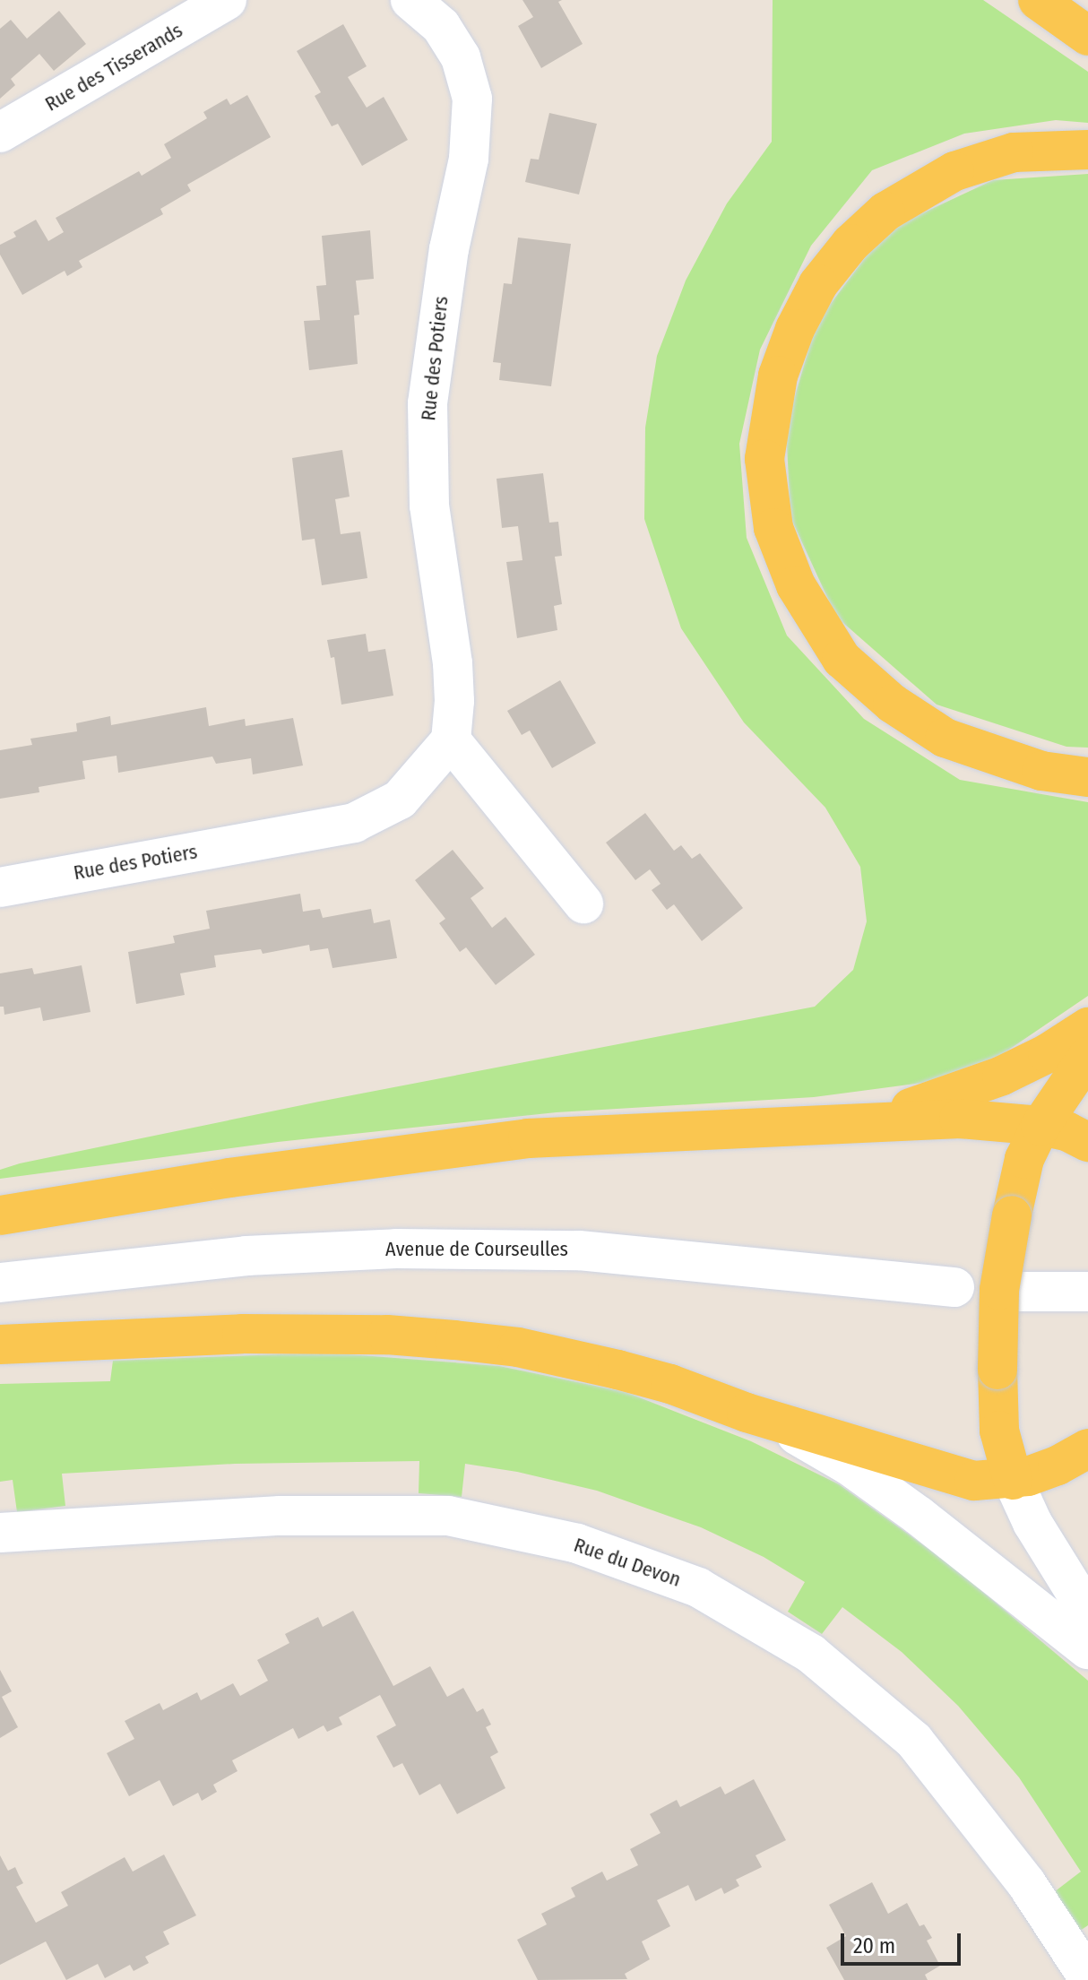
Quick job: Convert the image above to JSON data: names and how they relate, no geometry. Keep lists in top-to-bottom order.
{
  "streets": {
    "street": [
      "Rue des Tisserands",
      "Rue des Potiers",
      "Avenue de Courseulles",
      "Rue du Devon"
    ]
  },
  "scale_bar": "20 m"
}
